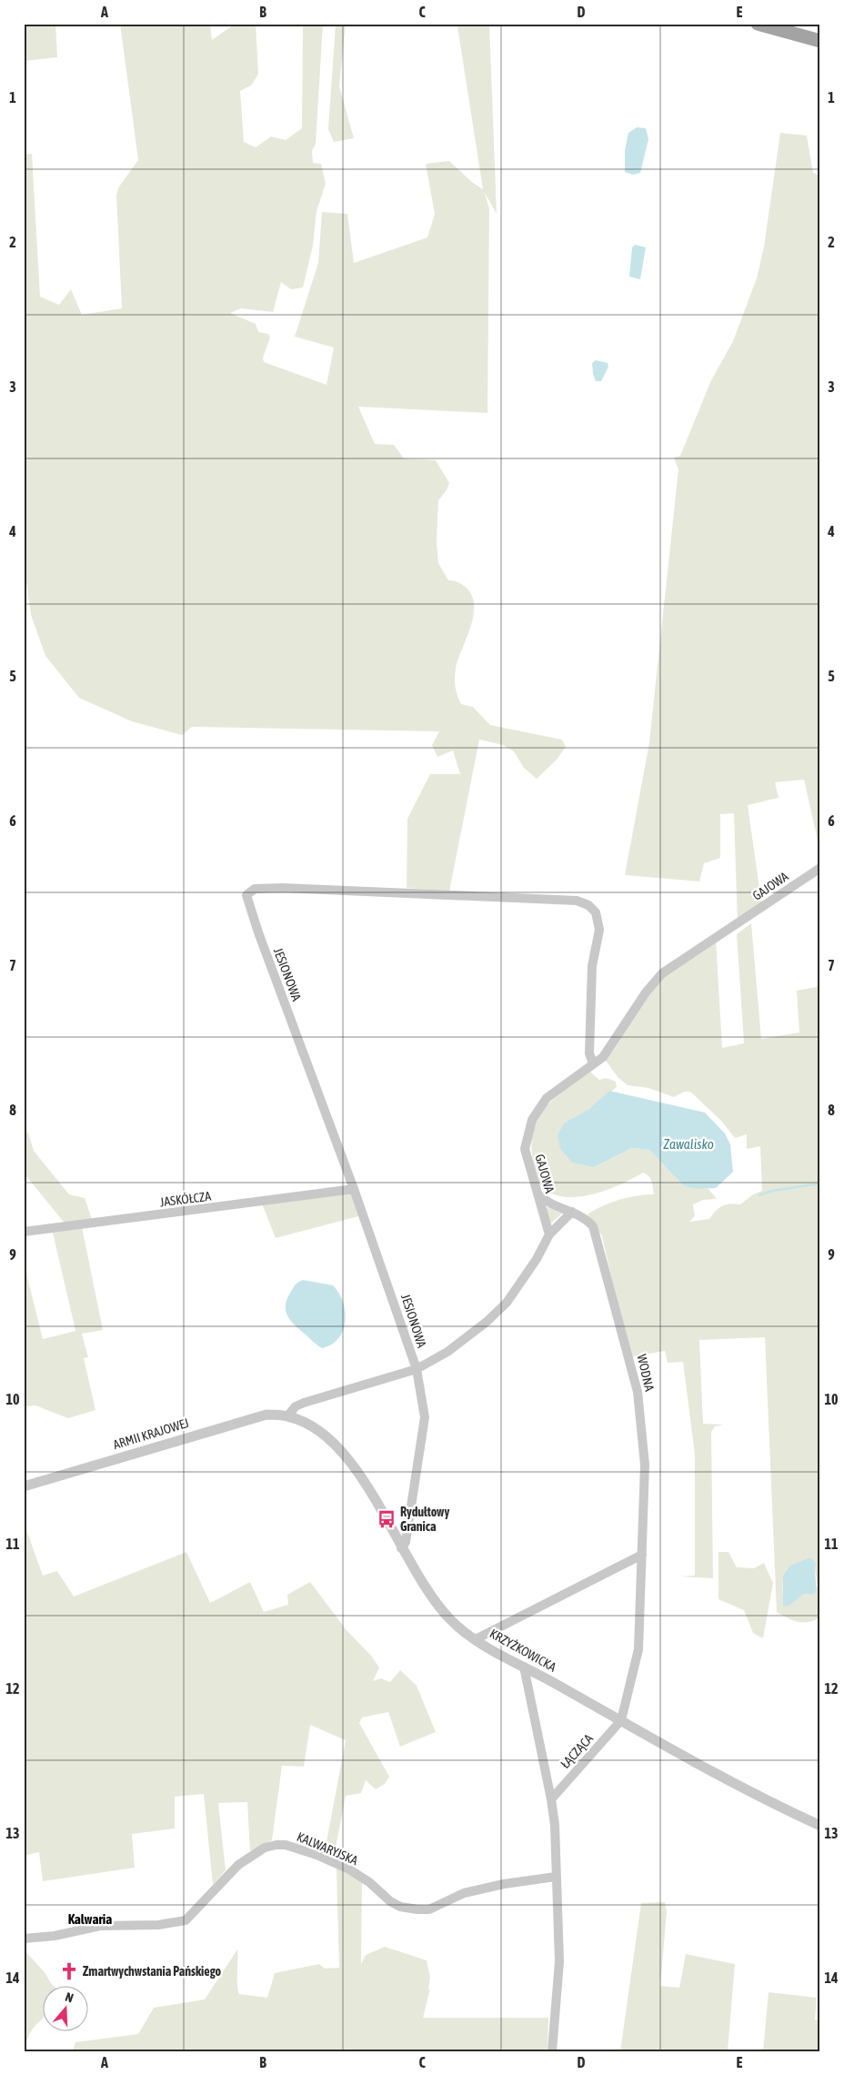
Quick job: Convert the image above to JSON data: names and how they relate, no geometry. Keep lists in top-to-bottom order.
{
  "streets": {
    "street": [
      "GAJOWA",
      "JESIONOWA",
      "JASKÓŁCZA",
      "WODNA",
      "ARMII KRAJOWEJ",
      "KRZYŻKOWICKA",
      "ŁĄCZĄCA",
      "KALWARYJSKA"
    ]
  },
  "crossings": [
    ["GAJOWA", "JESIONOWA"],
    ["GAJOWA", "WODNA"],
    ["JESIONOWA", "JASKÓŁCZA"],
    ["JESIONOWA", "KRZYŻKOWICKA"],
    ["WODNA", "KRZYŻKOWICKA"],
    ["WODNA", "ŁĄCZĄCA"],
    ["ARMII KRAJOWEJ", "KRZYŻKOWICKA"],
    ["KRZYŻKOWICKA", "ŁĄCZĄCA"]
  ],
  "districts": ["Kalwaria"],
  "water": ["Zawalisko"],
  "places": {
    "bus stop": ["Rydułtowy Granica"],
    "church": ["Zmartwychwstania Pańskiego"]
  },
  "north": "top",
  "grid": {
    "columns": [
      "A",
      "B",
      "C",
      "D",
      "E"
    ],
    "rows": [
      "1",
      "2",
      "3",
      "4",
      "5",
      "6",
      "7",
      "8",
      "9",
      "10",
      "11",
      "12",
      "13",
      "14"
    ]
  }
}
